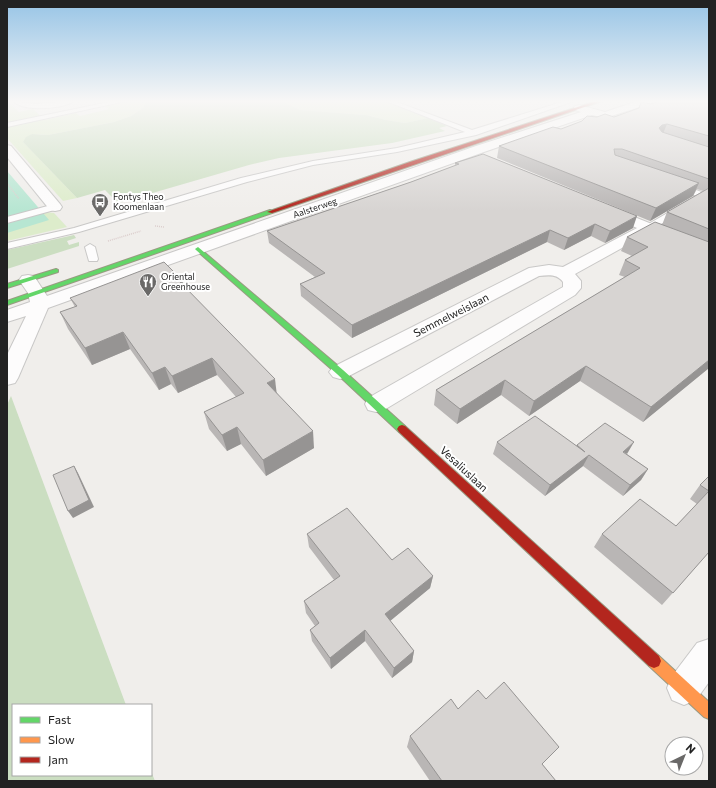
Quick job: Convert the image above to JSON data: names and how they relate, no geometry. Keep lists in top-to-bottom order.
{
  "streets": {
    "main road": ["Aalsterweg", "Vesaliuslaan"],
    "street": ["Semmelweislaan"]
  },
  "crossings": [
    ["Aalsterweg", "Vesaliuslaan"],
    ["Semmelweislaan", "Vesaliuslaan"]
  ],
  "places": {
    "bus stop": ["Fontys Theo Koomenlaan"],
    "restaurant": ["Oriental Greenhouse"]
  },
  "legend": ["Fast", "Slow", "Jam"],
  "north": "top right"
}
